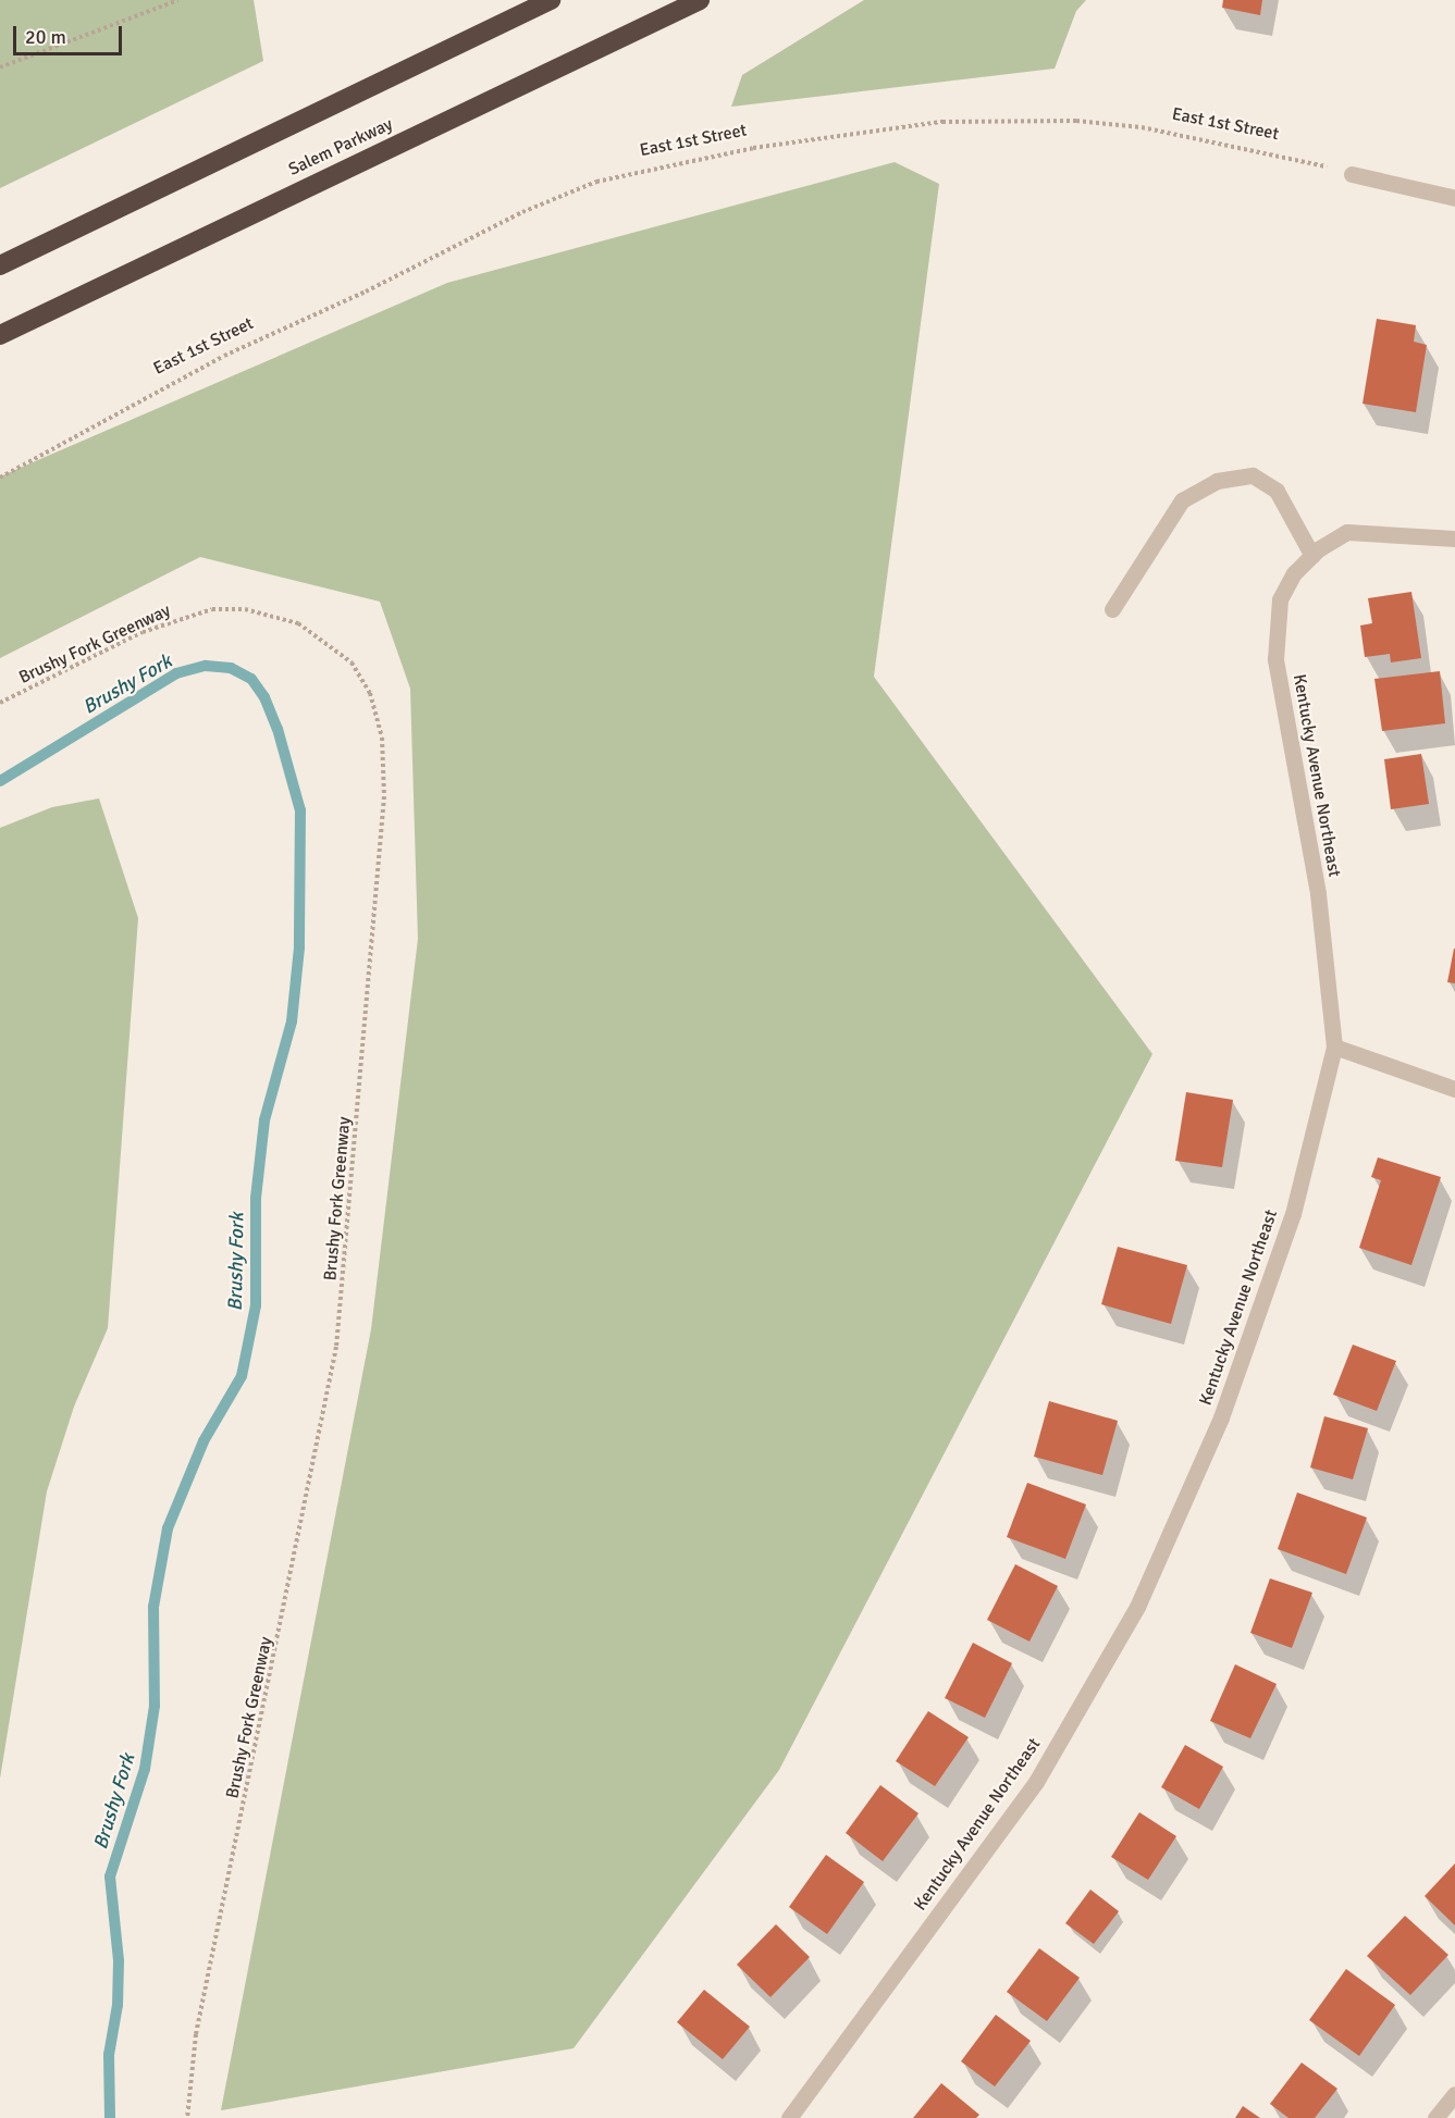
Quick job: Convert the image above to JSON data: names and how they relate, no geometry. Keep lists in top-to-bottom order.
{
  "streets": {
    "highway": ["Salem Parkway"],
    "street": ["Kentucky Avenue Northeast"],
    "path": ["East 1st Street", "Brushy Fork Greenway"]
  },
  "water": ["Brushy Fork"],
  "scale_bar": "20 m"
}
